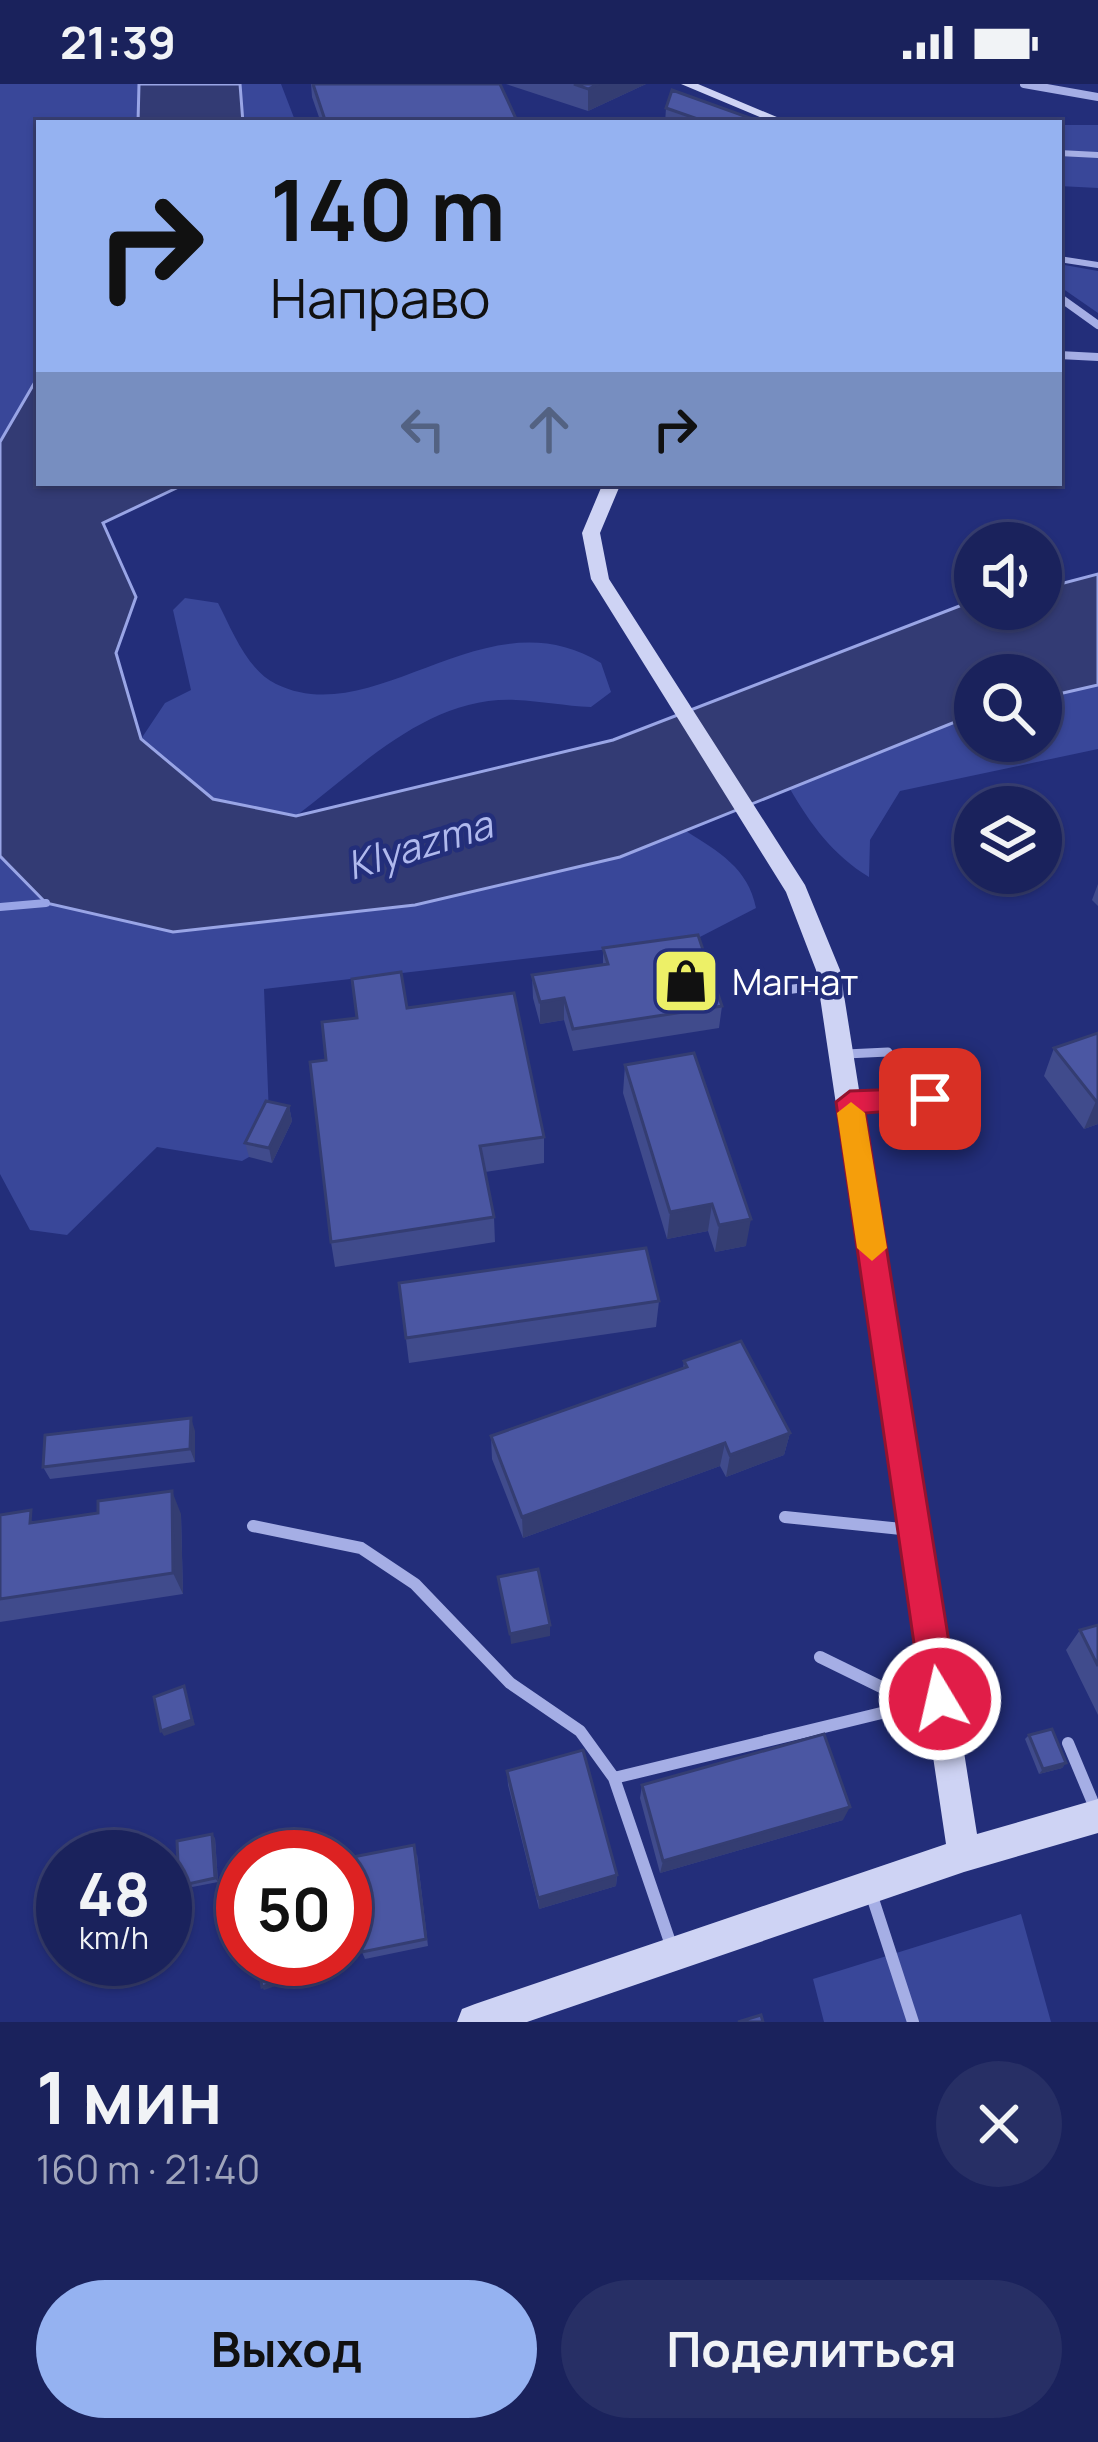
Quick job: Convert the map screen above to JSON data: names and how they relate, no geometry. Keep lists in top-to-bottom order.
{
  "water": ["Klyazma"],
  "places": {
    "shop": ["Магнат"]
  },
  "page": {
    "status": "21:39",
    "turn": ["140 m", "Направо"],
    "speed": "48 km/h",
    "limit": "50",
    "heading": ["1 мин", "160 m · 21:40"],
    "buttons": ["Выход", "Поделиться"]
  }
}
